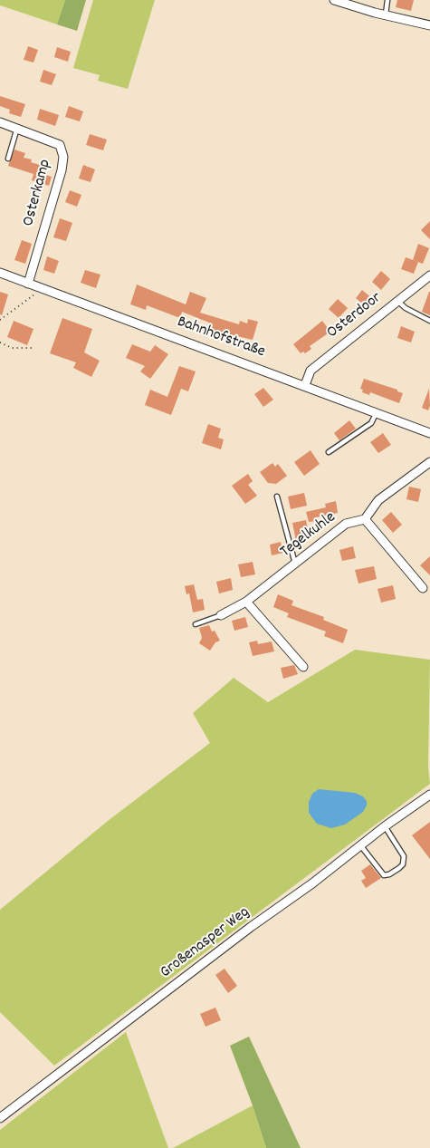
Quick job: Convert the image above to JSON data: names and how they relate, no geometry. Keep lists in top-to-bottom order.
{
  "streets": {
    "street": [
      "Osterkamp",
      "Osterdoor",
      "Bahnhofstraße",
      "Tegelkuhle",
      "Großenasper Weg"
    ]
  },
  "crossings": [
    ["Osterkamp", "Bahnhofstraße"],
    ["Osterdoor", "Bahnhofstraße"]
  ]
}
